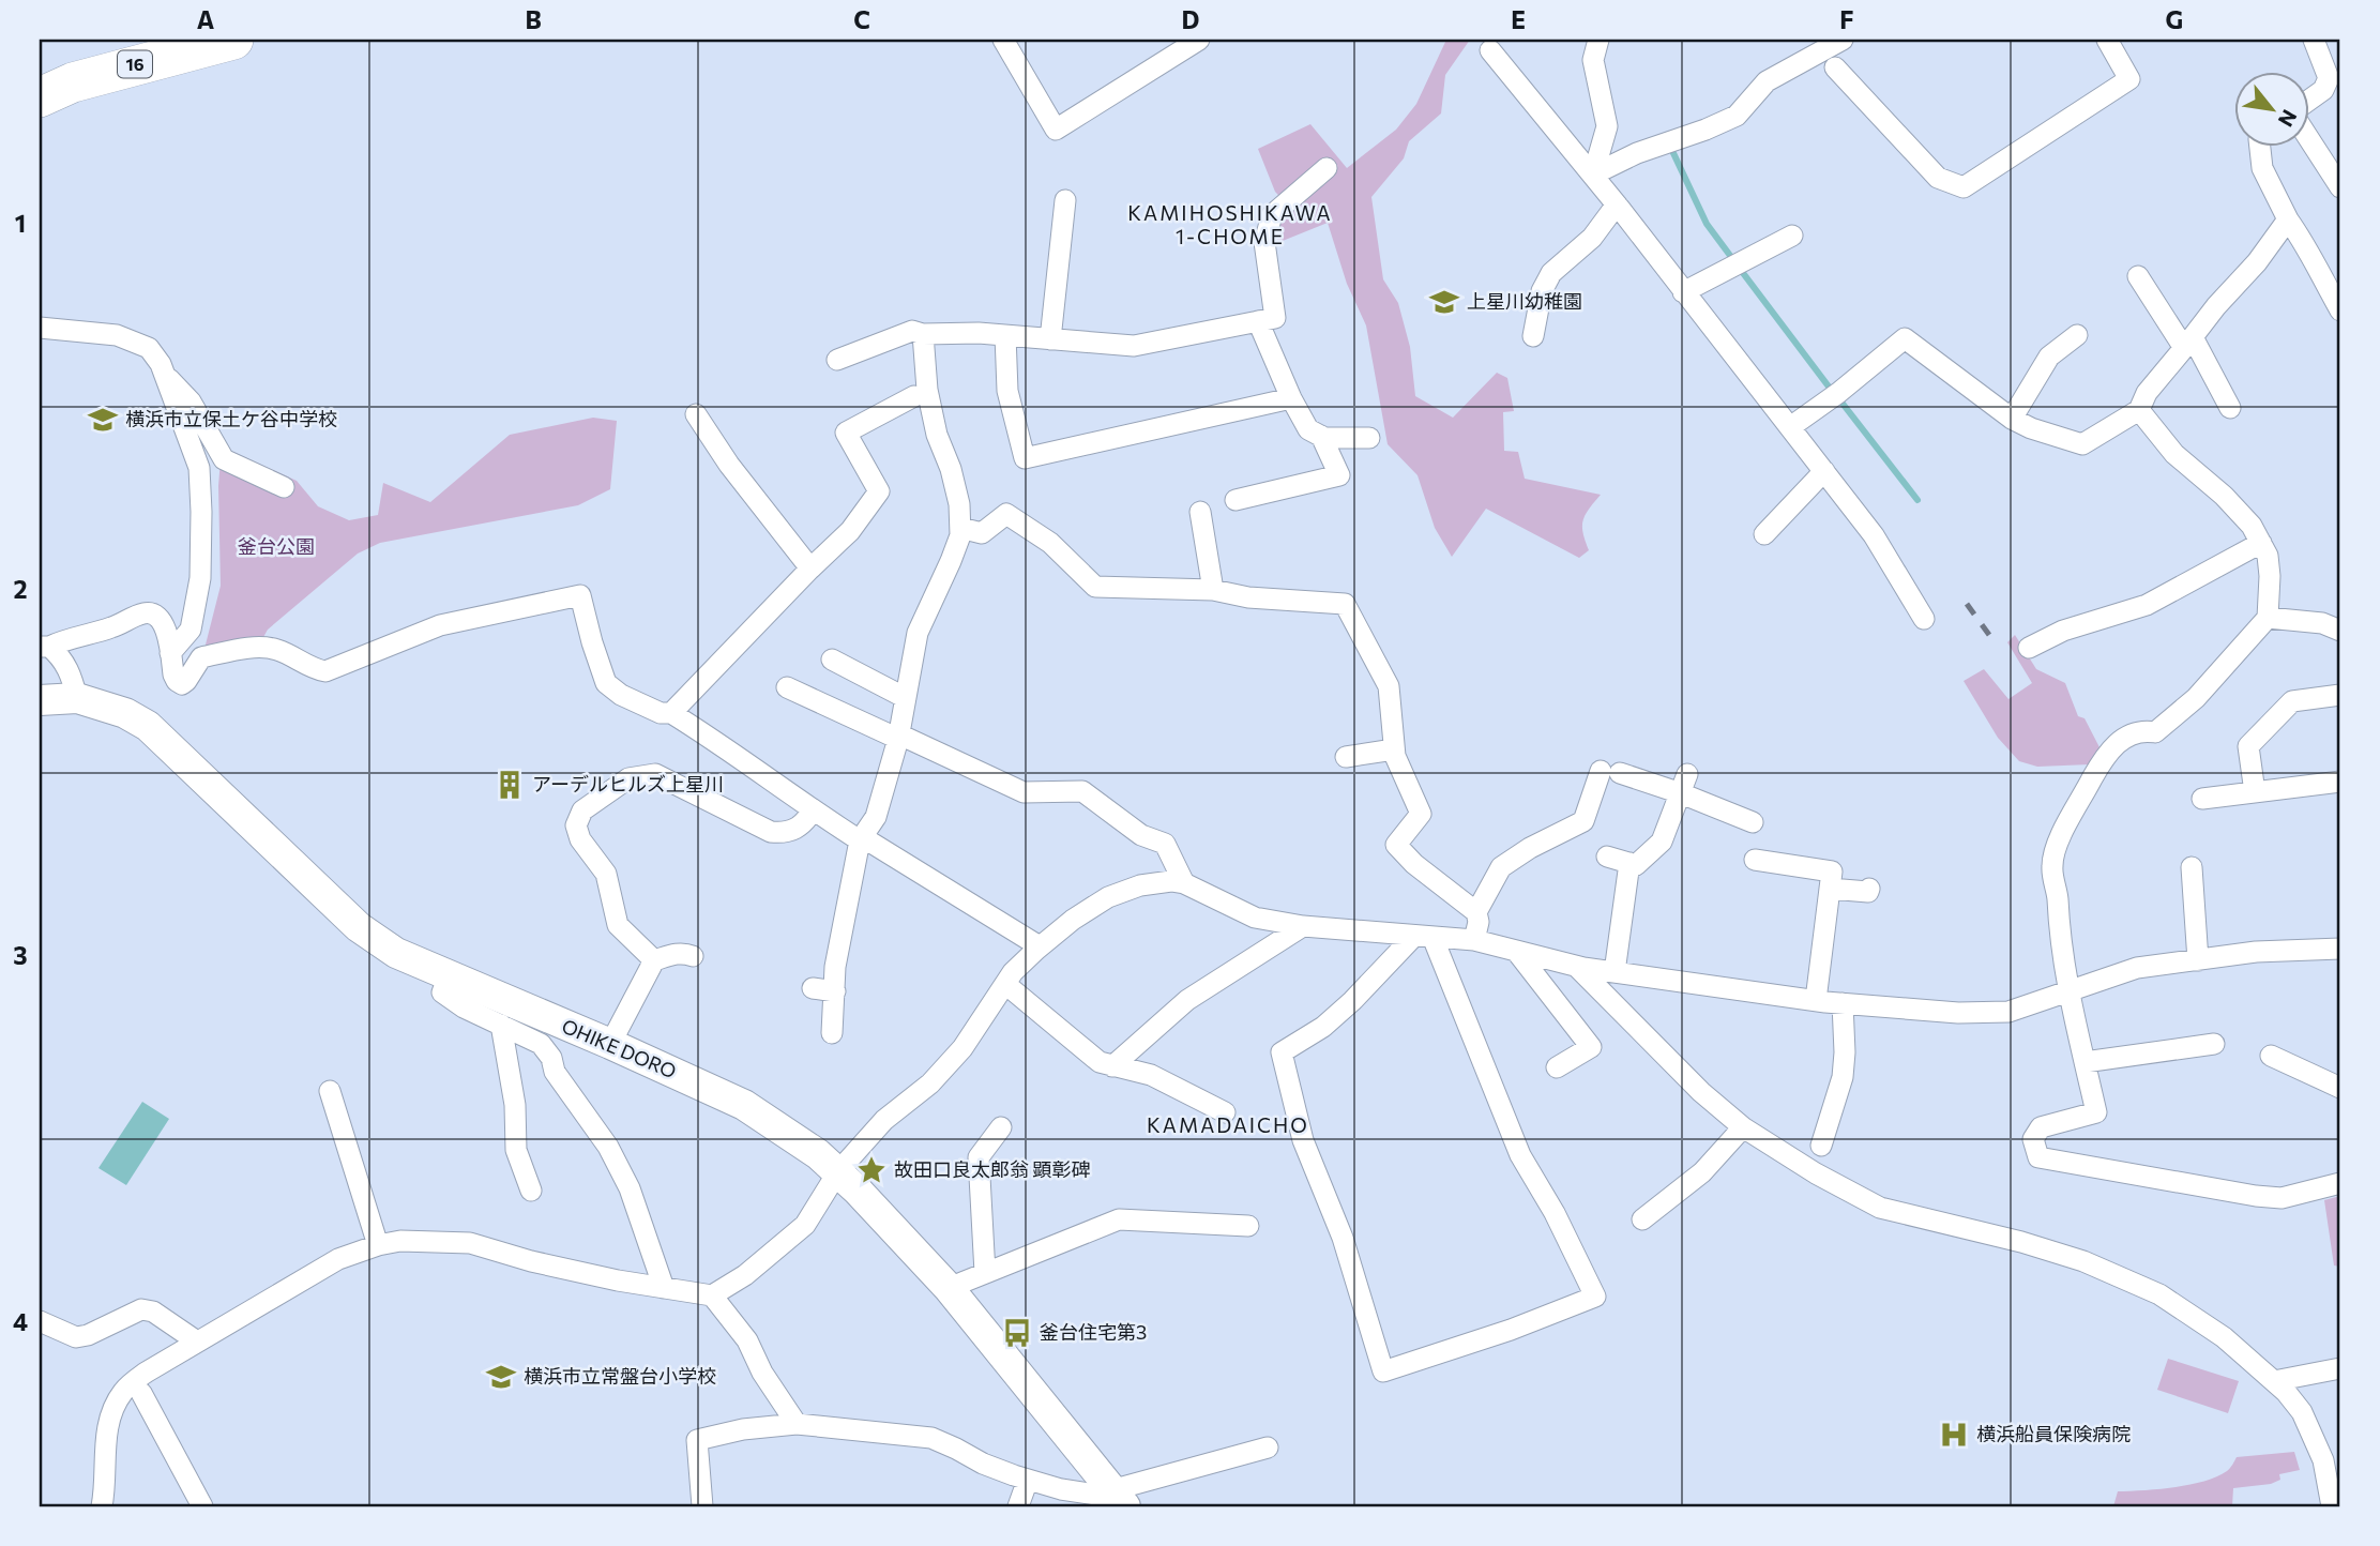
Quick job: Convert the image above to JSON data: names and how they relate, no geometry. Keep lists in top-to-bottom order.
{
  "streets": {
    "highway": ["16"],
    "street": ["OHIKE DORO"]
  },
  "districts": ["KAMIHOSHIKAWA 1-CHOME", "KAMADAICHO"],
  "parks": ["釜台公園"],
  "places": {
    "school or university": ["上星川幼稚園", "横浜市立保土ケ谷中学校", "横浜市立常盤台小学校"],
    "building": ["アーデルヒルズ上星川"],
    "place": ["故田口良太郎翁 顕彰碑"],
    "bus stop": ["釜台住宅第3"],
    "hospital": ["横浜船員保険病院"]
  },
  "north": "bottom right",
  "grid": {
    "columns": [
      "A",
      "B",
      "C",
      "D",
      "E",
      "F",
      "G"
    ],
    "rows": [
      "1",
      "2",
      "3",
      "4"
    ]
  }
}
